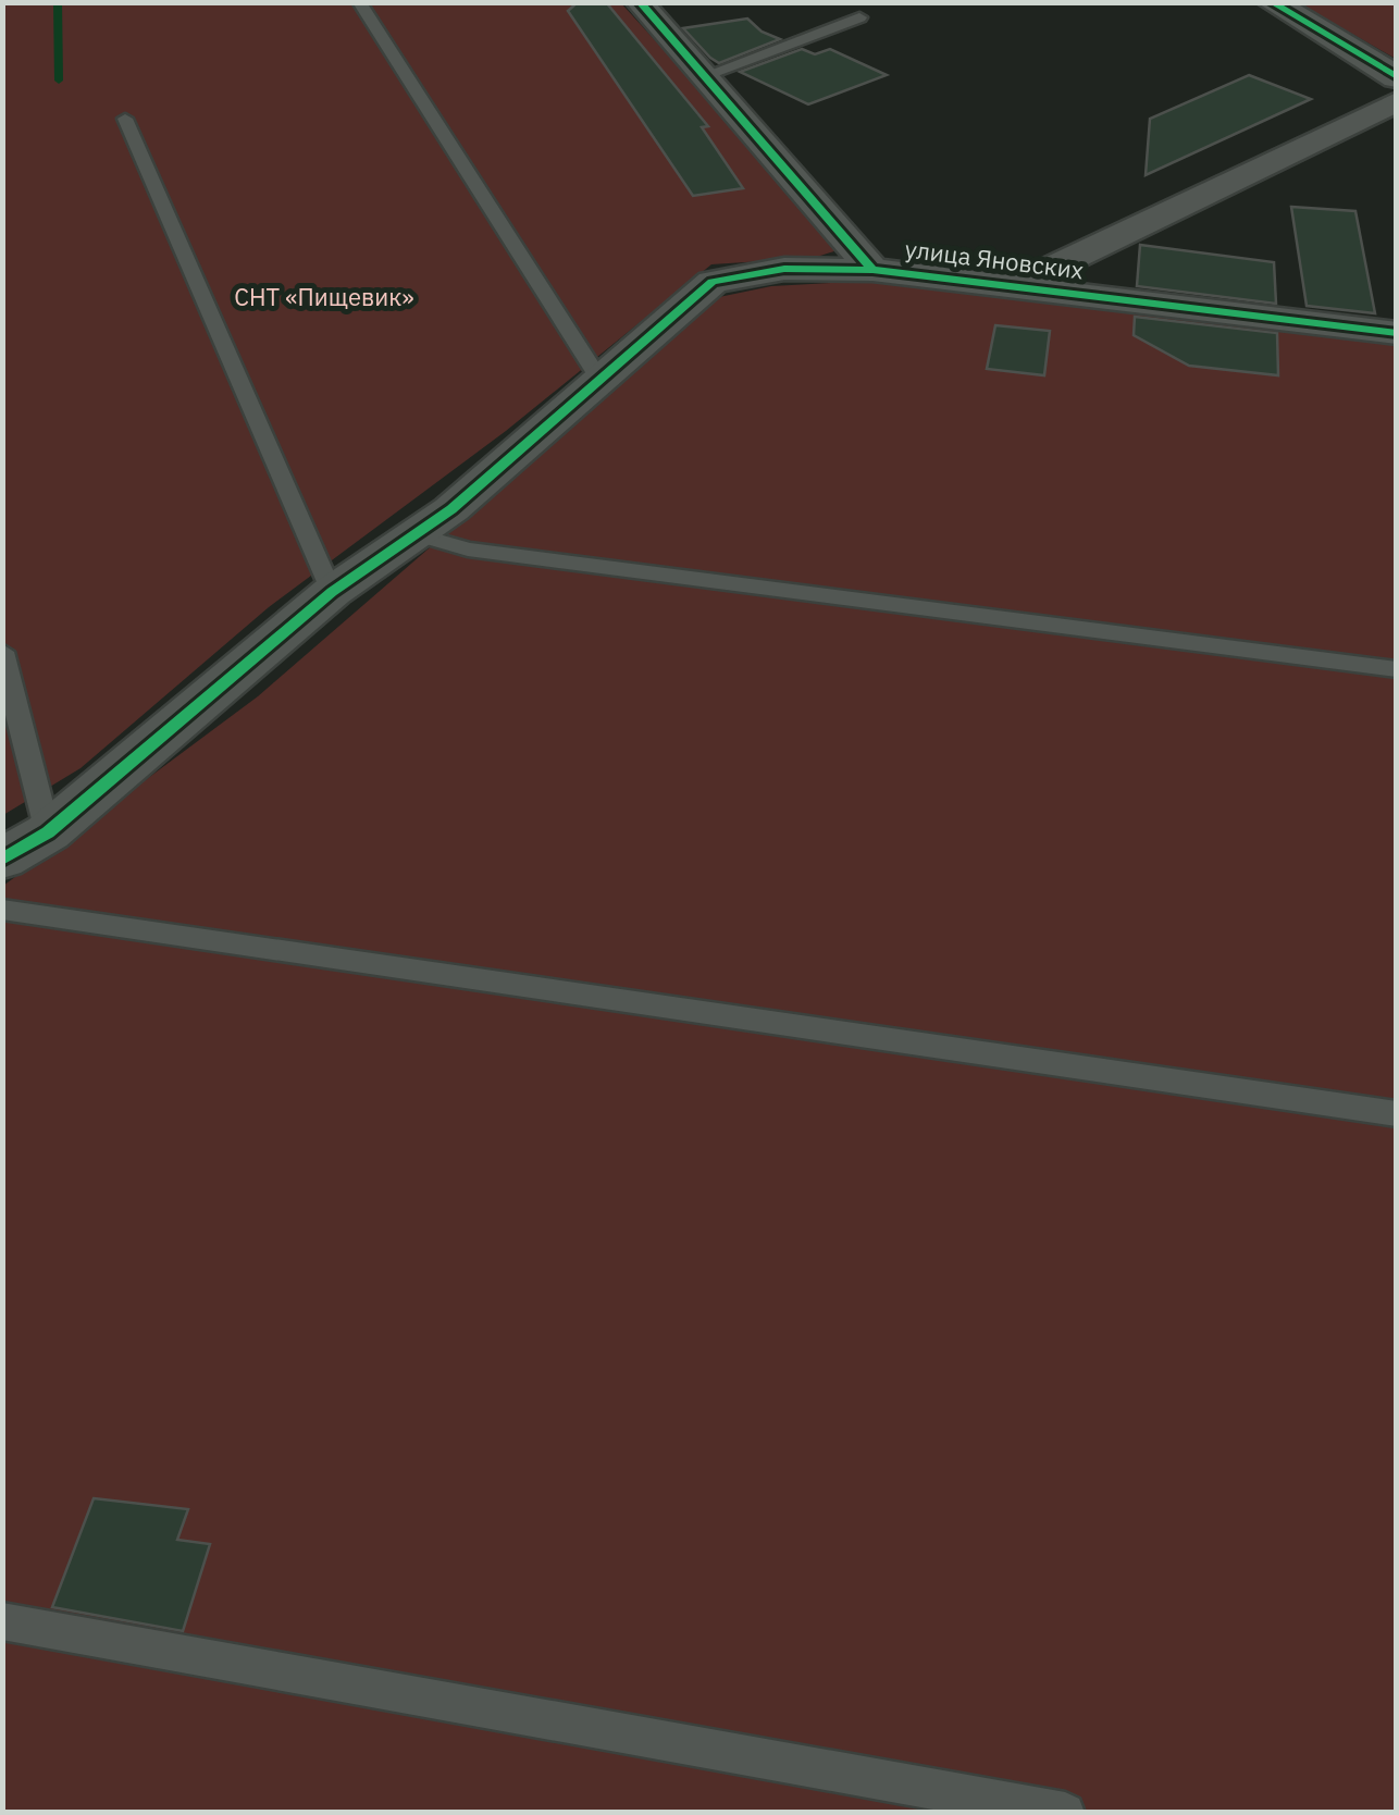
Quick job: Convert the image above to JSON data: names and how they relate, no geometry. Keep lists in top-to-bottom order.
{
  "streets": {
    "street": ["улица Яновских"]
  },
  "parks": ["СНТ «Пищевик»"]
}
